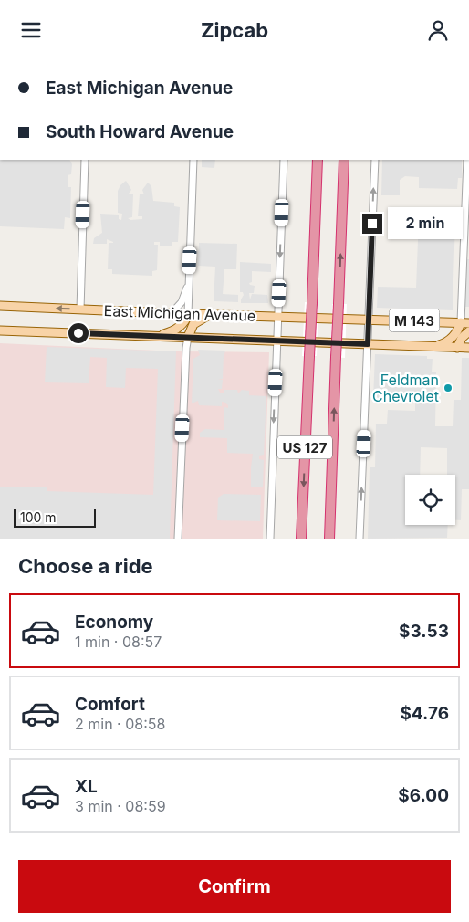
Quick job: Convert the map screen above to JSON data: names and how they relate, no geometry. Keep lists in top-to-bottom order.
{
  "streets": {
    "highway": ["US 127"],
    "main road": ["East Michigan Avenue", "M 143"]
  },
  "places": ["Feldman Chevrolet"],
  "scale_bar": "100 m",
  "page": {
    "header": "Zipcab",
    "banner": ["East Michigan Avenue", "South Howard Avenue"],
    "bubble": "2 min",
    "scale": "100 m",
    "heading": "Choose a ride",
    "list": [
      {
        "name": "Economy",
        "note": "1 min · 08:57",
        "value": "$3.53"
      },
      {
        "name": "Comfort",
        "note": "2 min · 08:58",
        "value": "$4.76"
      },
      {
        "name": "XL",
        "note": "3 min · 08:59",
        "value": "$6.00"
      }
    ],
    "buttons": "Confirm"
  }
}
